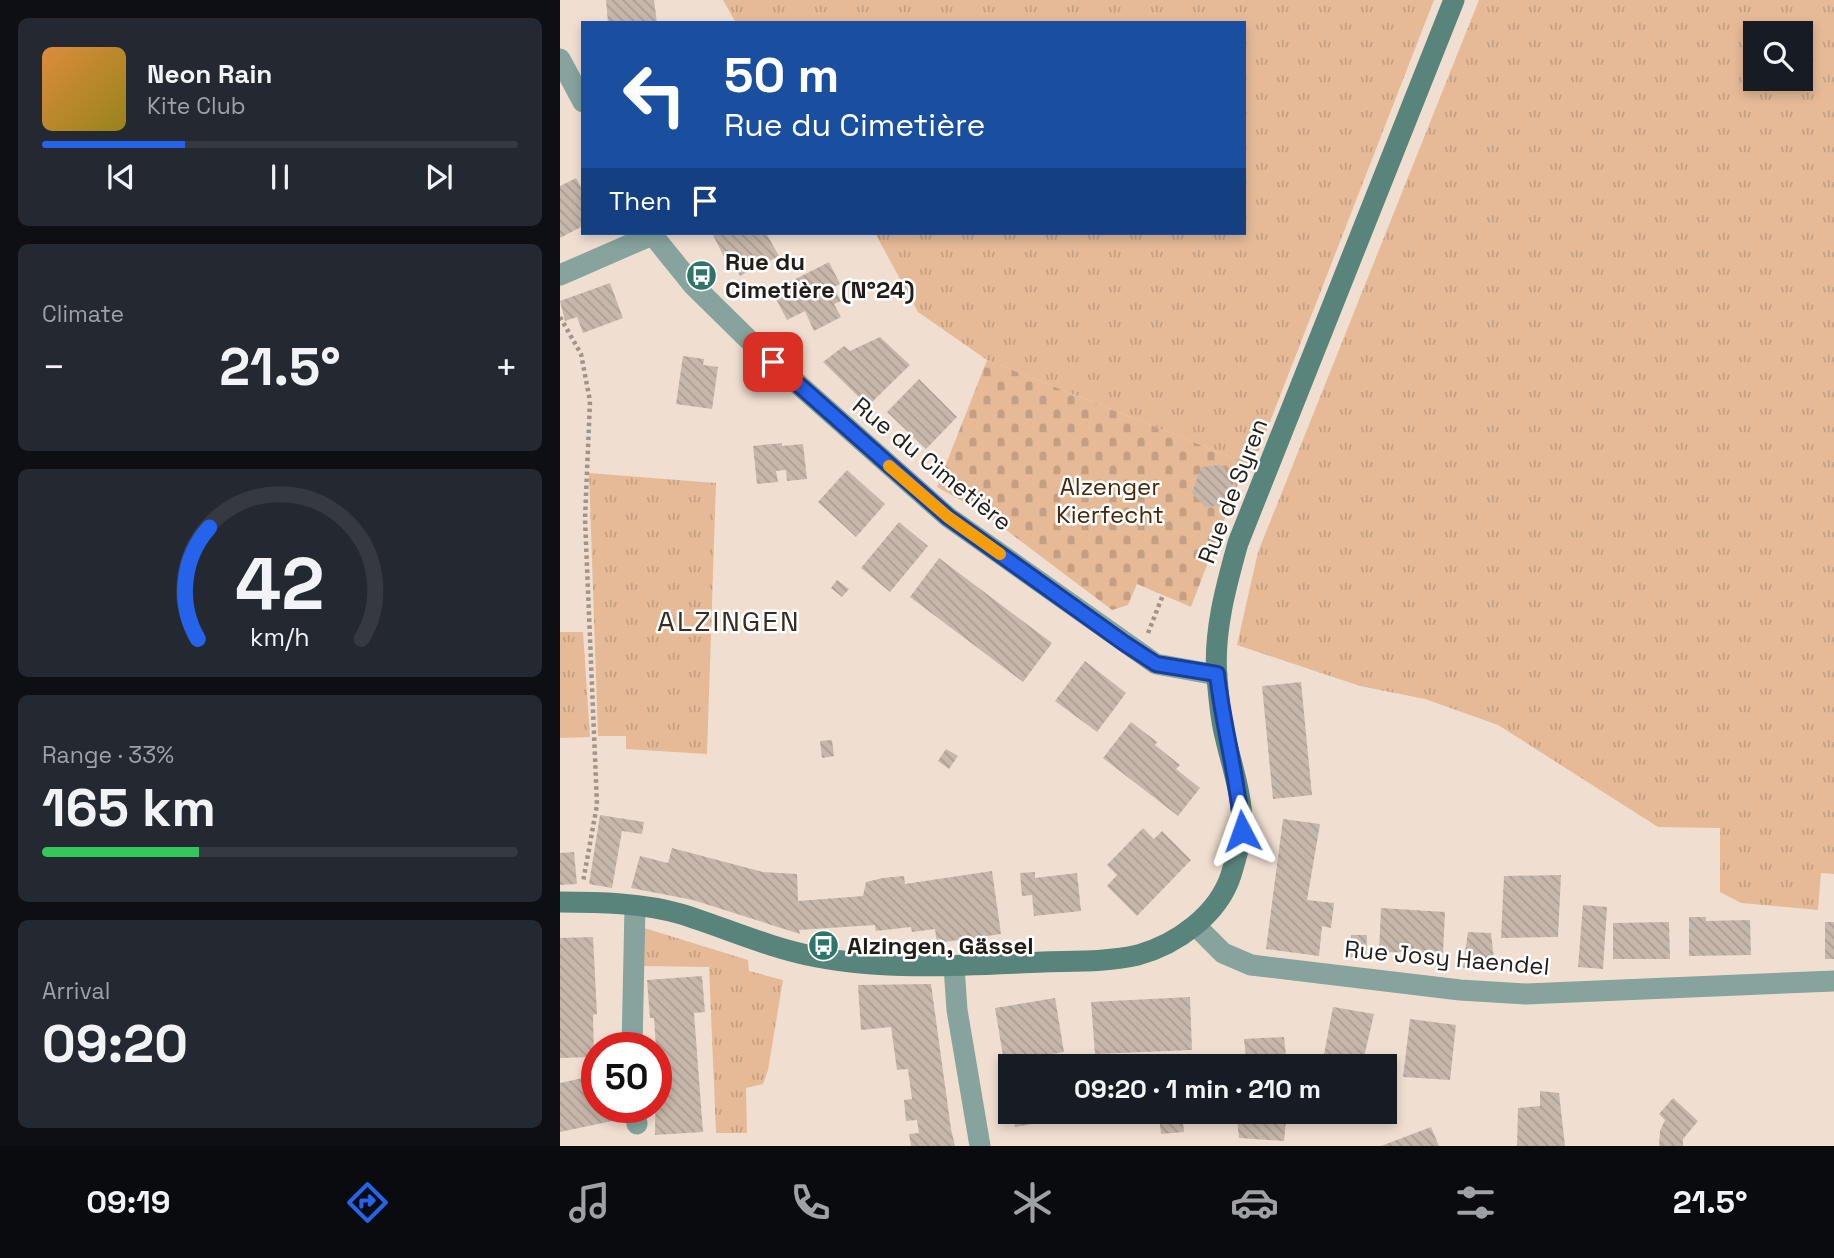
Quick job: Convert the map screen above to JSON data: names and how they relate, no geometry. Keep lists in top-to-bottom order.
{
  "streets": {
    "main road": ["Rue de Syren"],
    "street": ["Rue du Cimetière", "Rue Josy Haendel"]
  },
  "crossings": [
    ["Rue du Cimetière", "Rue de Syren"],
    ["Rue de Syren", "Rue Josy Haendel"]
  ],
  "districts": ["ALZINGEN"],
  "parks": ["Alzenger Kierfecht"],
  "places": {
    "bus stop": ["Rue du Cimetière (N°24)", "Alzingen, Gässel"]
  },
  "page": {
    "turn": ["50 m", "Rue du Cimetière"],
    "song": ["Neon Rain", "Kite Club"],
    "then": "Then",
    "tile": [
      "Climate",
      ["Range · 33%", "165 km"],
      ["Arrival", "09:20"]
    ],
    "heat": ["−", "21.5°", "+"],
    "limit": "50",
    "trip": "09:20 · 1 min · 210 m",
    "tabs": ["09:19", "21.5°"],
    "gauge": ["42", "km/h"]
  }
}
